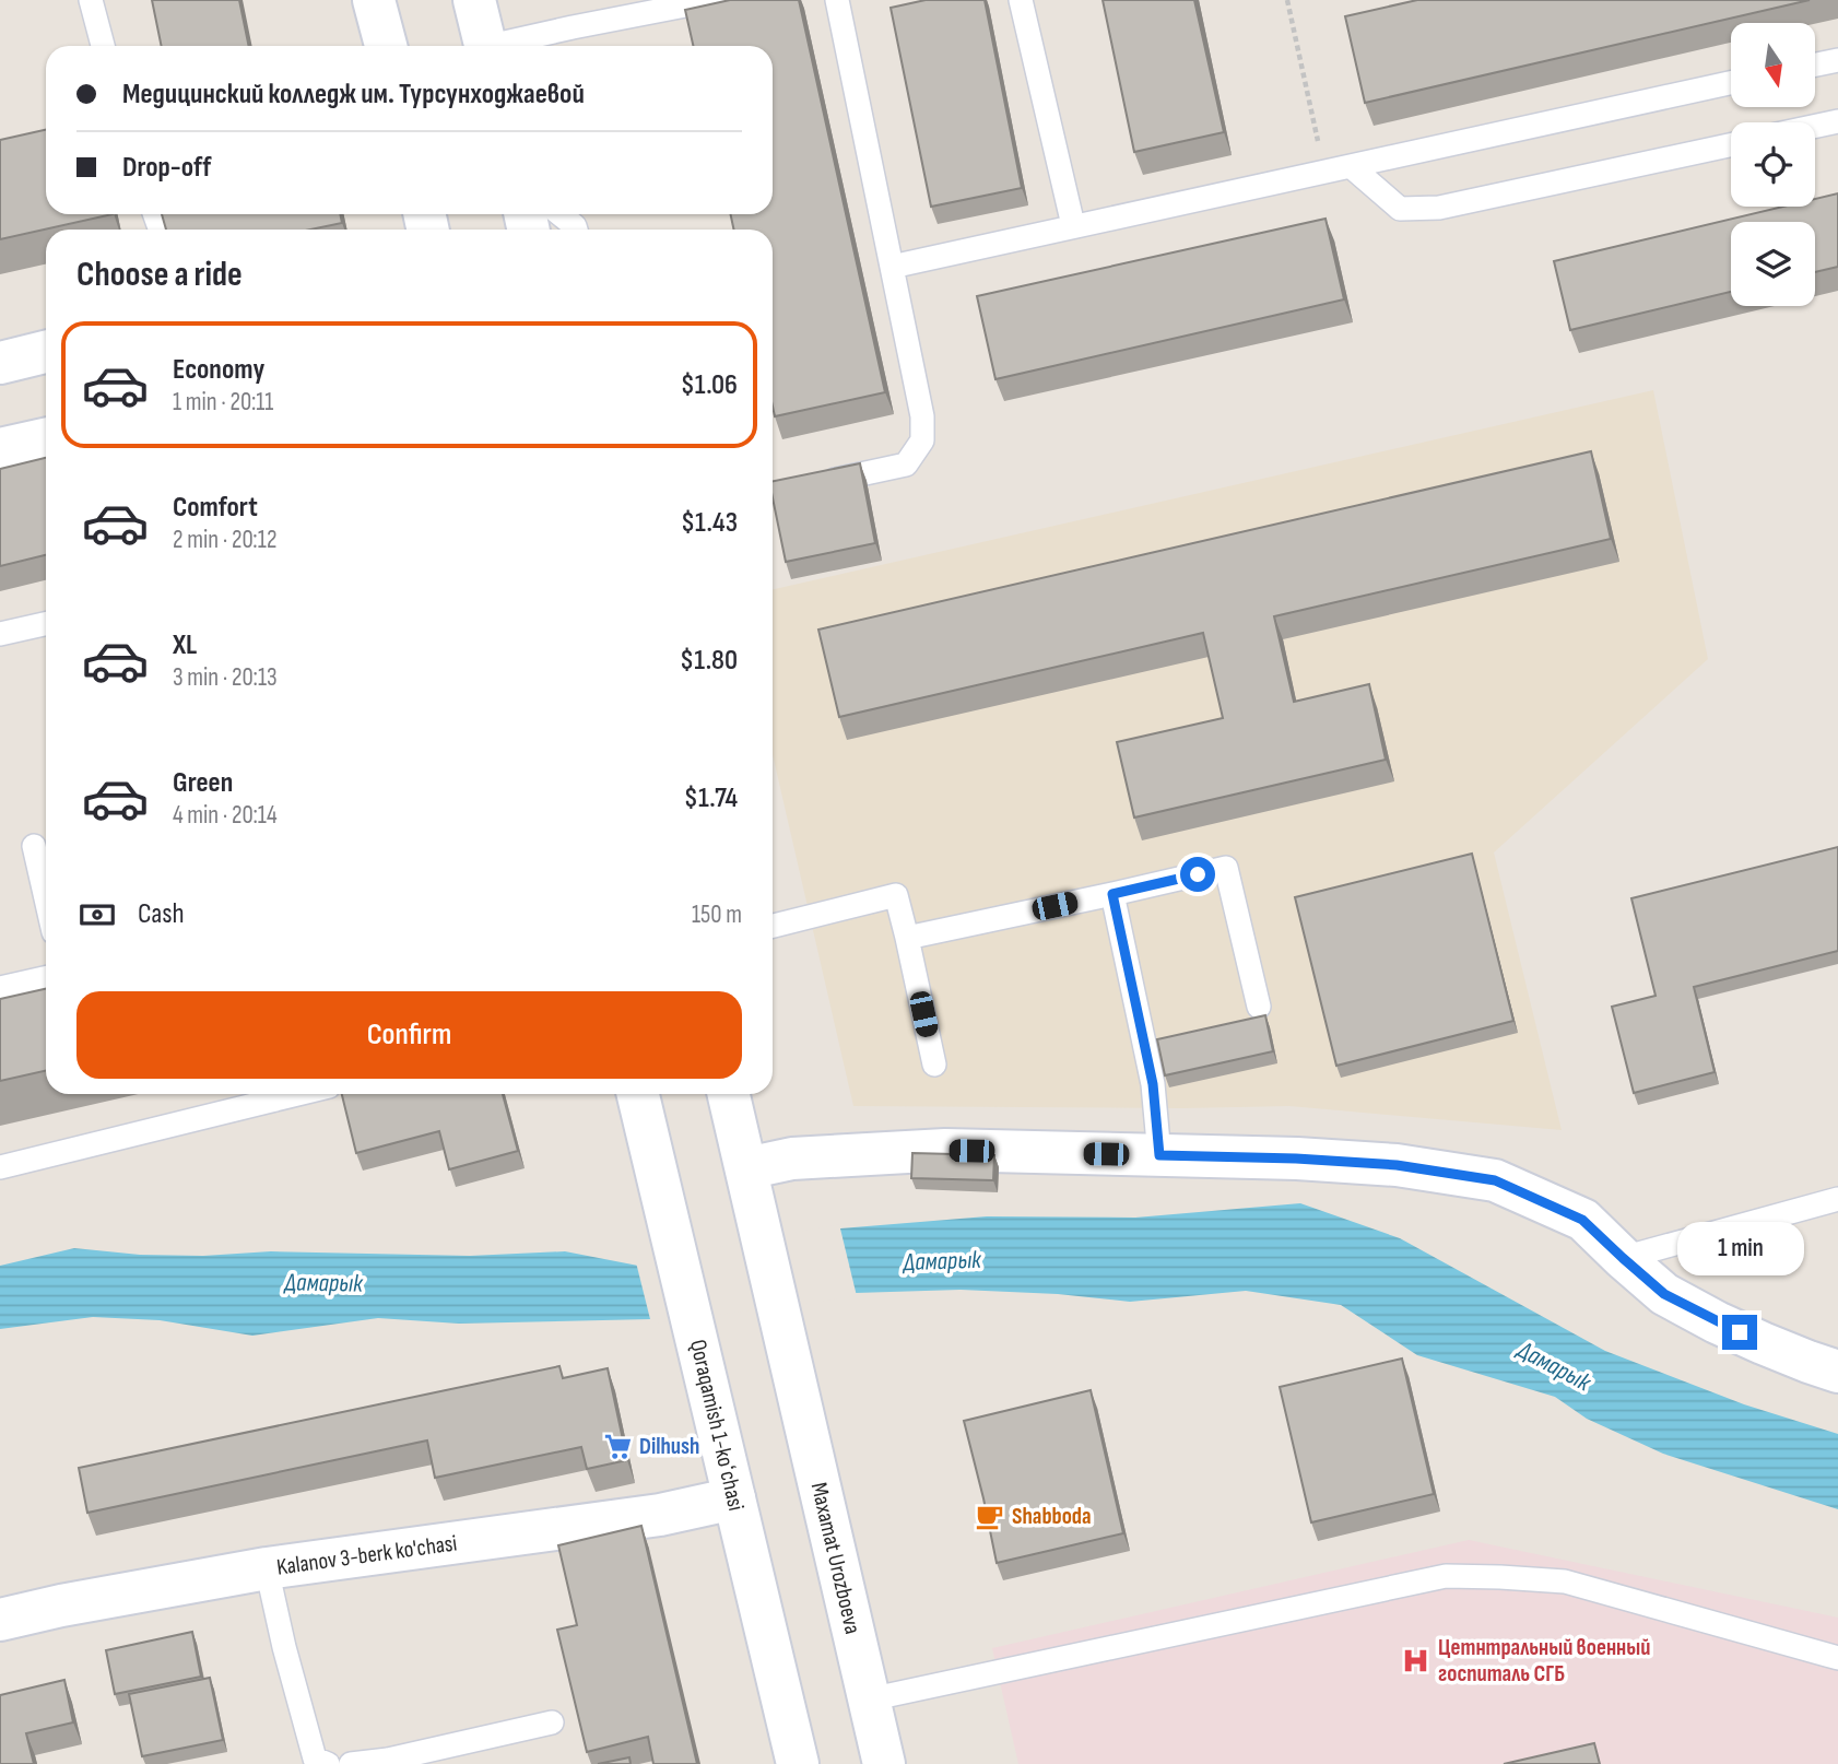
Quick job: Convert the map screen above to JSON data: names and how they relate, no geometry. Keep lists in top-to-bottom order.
{
  "streets": {
    "street": ["Qoraqamish 1-koʻchasi", "Kalanov 3-berk ko'chasi", "Maxamat Urozboeva"]
  },
  "crossings": [
    ["Qoraqamish 1-koʻchasi", "Kalanov 3-berk ko'chasi"]
  ],
  "water": ["Дамарык"],
  "places": {
    "supermarket": ["Dilhush"],
    "cafe": ["Shabboda"],
    "hospital": ["Цетнтральный военный госпиталь СГБ"]
  },
  "north": "bottom",
  "page": {
    "banner": ["Медицинский колледж им. Турсунходжаевой", "Drop-off"],
    "heading": "Choose a ride",
    "list": [
      {
        "name": "Economy",
        "note": "1 min · 20:11",
        "value": "$1.06"
      },
      {
        "name": "Comfort",
        "note": "2 min · 20:12",
        "value": "$1.43"
      },
      {
        "name": "XL",
        "note": "3 min · 20:13",
        "value": "$1.80"
      },
      {
        "name": "Green",
        "note": "4 min · 20:14",
        "value": "$1.74"
      }
    ],
    "pay": ["Cash", "150 m"],
    "buttons": "Confirm",
    "bubble": "1 min"
  }
}
